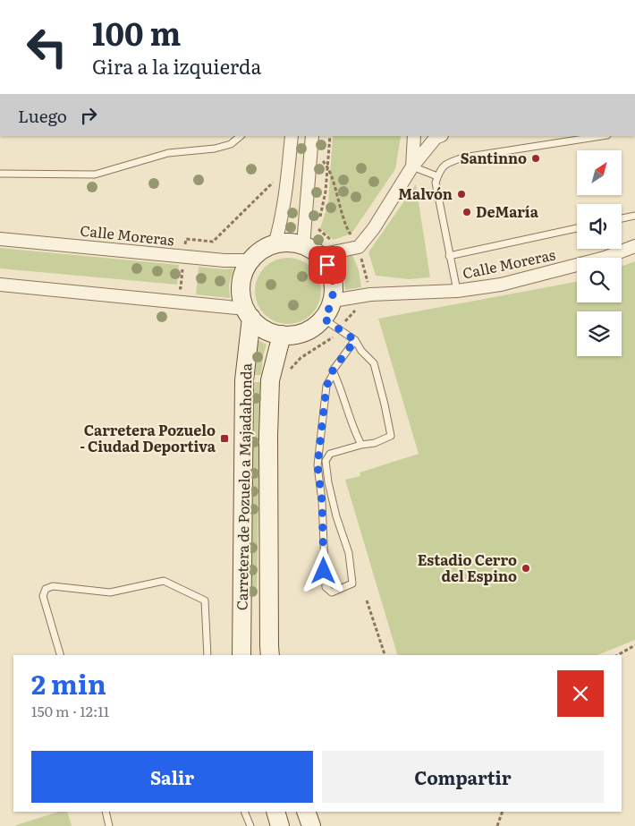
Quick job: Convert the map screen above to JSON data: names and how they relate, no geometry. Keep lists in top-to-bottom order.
{
  "streets": {
    "street": ["Calle Moreras", "Carretera de Pozuelo a Majadahonda"]
  },
  "crossings": [
    ["Calle Moreras", "Carretera de Pozuelo a Majadahonda"]
  ],
  "places": {
    "other": [
      "Santinno",
      "Malvón",
      "DeMaría",
      "Estadio Cerro del Espino"
    ],
    "transit": ["Carretera Pozuelo - Ciudad Deportiva"]
  },
  "north": "top right",
  "page": {
    "turn": ["100 m", "Gira a la izquierda"],
    "then": "Luego",
    "heading": ["2 min", "150 m · 12:11"],
    "buttons": ["Salir", "Compartir"]
  }
}
